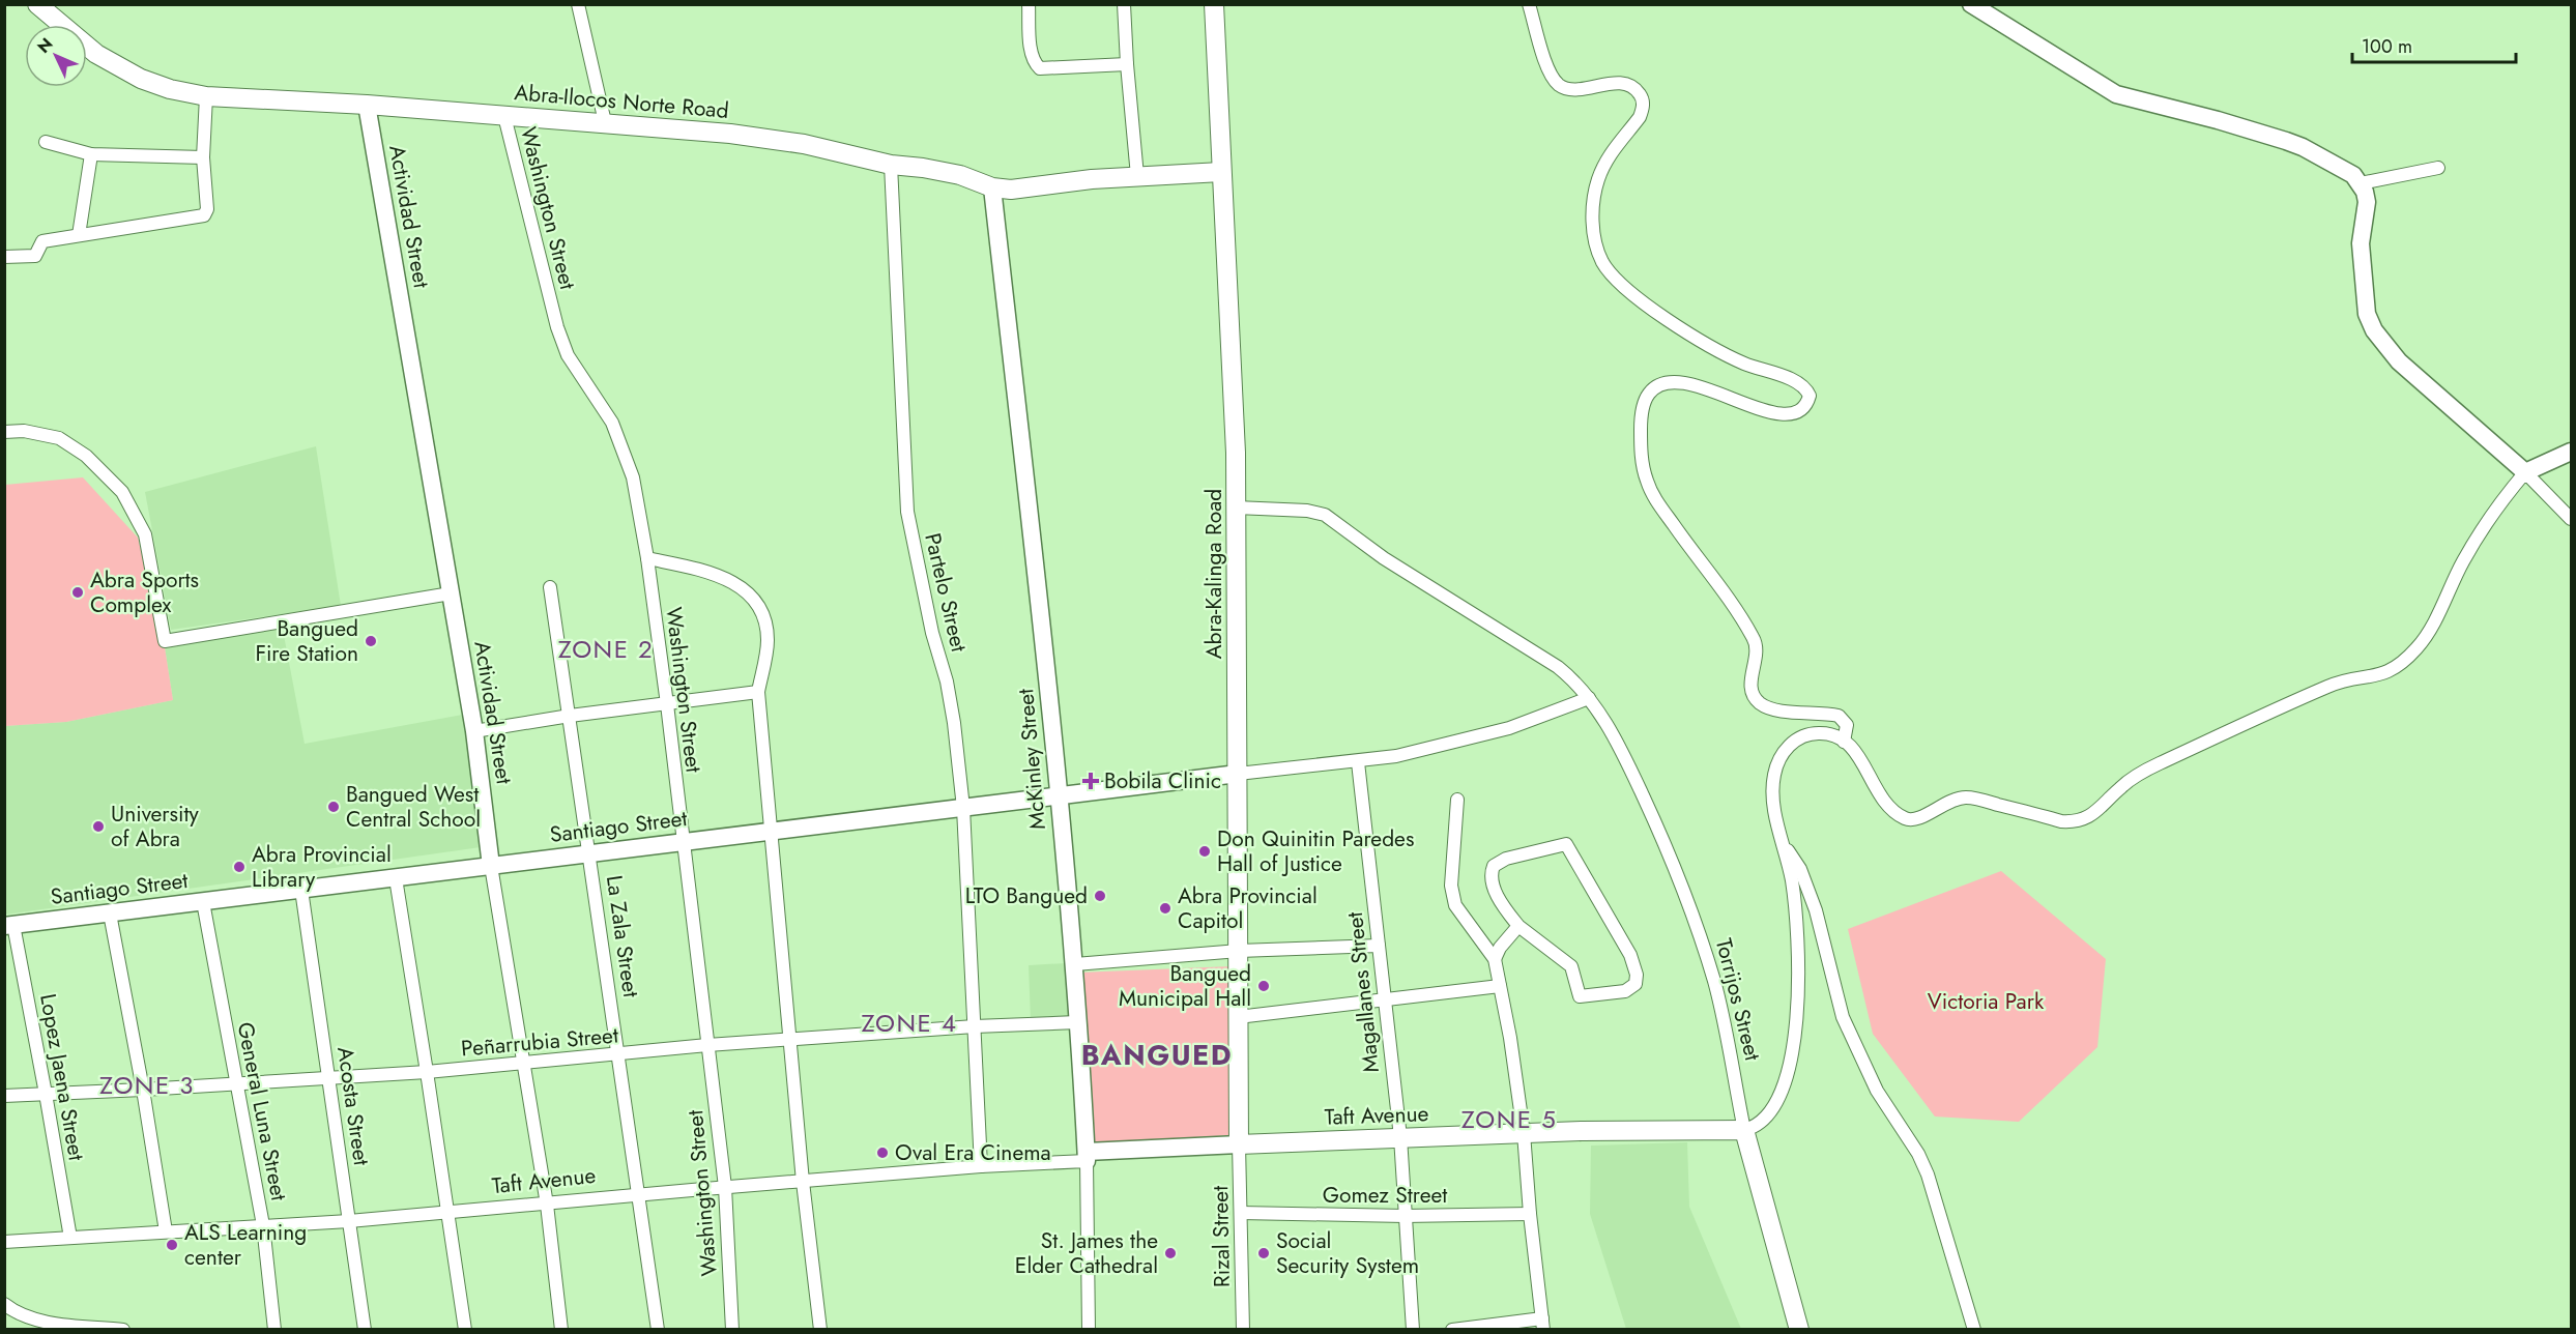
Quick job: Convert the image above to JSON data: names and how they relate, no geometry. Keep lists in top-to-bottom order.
{
  "streets": {
    "main road": [
      "Abra-Ilocos Norte Road",
      "Abra-Kalinga Road",
      "Torrijos Street",
      "Taft Avenue"
    ],
    "street": [
      "Washington Street",
      "Actividad Street",
      "Partelo Street",
      "McKinley Street",
      "Santiago Street",
      "La Zala Street",
      "Magallanes Street",
      "Peñarrubia Street",
      "Lopez Jaena Street",
      "Acosta Street",
      "General Luna Street",
      "Gomez Street",
      "Rizal Street"
    ]
  },
  "crossings": [
    ["Abra-Ilocos Norte Road", "Washington Street"],
    ["Abra-Ilocos Norte Road", "Actividad Street"],
    ["Abra-Ilocos Norte Road", "Abra-Kalinga Road"],
    ["Abra-Ilocos Norte Road", "Partelo Street"],
    ["Abra-Ilocos Norte Road", "McKinley Street"],
    ["Washington Street", "Santiago Street"],
    ["Washington Street", "Peñarrubia Street"],
    ["Washington Street", "Taft Avenue"],
    ["Actividad Street", "Santiago Street"],
    ["Actividad Street", "Peñarrubia Street"],
    ["Actividad Street", "Taft Avenue"],
    ["Abra-Kalinga Road", "Santiago Street"],
    ["Abra-Kalinga Road", "Torrijos Street"],
    ["Abra-Kalinga Road", "Taft Avenue"],
    ["Abra-Kalinga Road", "Rizal Street"],
    ["Partelo Street", "Santiago Street"],
    ["Partelo Street", "Peñarrubia Street"],
    ["Partelo Street", "Taft Avenue"],
    ["McKinley Street", "Santiago Street"],
    ["McKinley Street", "Peñarrubia Street"],
    ["McKinley Street", "Taft Avenue"],
    ["Santiago Street", "La Zala Street"],
    ["Santiago Street", "Lopez Jaena Street"],
    ["Santiago Street", "Acosta Street"],
    ["Santiago Street", "General Luna Street"],
    ["La Zala Street", "Peñarrubia Street"],
    ["La Zala Street", "Taft Avenue"],
    ["Magallanes Street", "Taft Avenue"],
    ["Magallanes Street", "Gomez Street"],
    ["Torrijos Street", "Taft Avenue"],
    ["Peñarrubia Street", "Lopez Jaena Street"],
    ["Peñarrubia Street", "Acosta Street"],
    ["Peñarrubia Street", "General Luna Street"],
    ["Lopez Jaena Street", "Taft Avenue"],
    ["Acosta Street", "Taft Avenue"],
    ["General Luna Street", "Taft Avenue"],
    ["Taft Avenue", "Rizal Street"],
    ["Gomez Street", "Rizal Street"]
  ],
  "districts": [
    "ZONE 2",
    "ZONE 4",
    "BANGUED",
    "ZONE 3",
    "ZONE 5"
  ],
  "parks": ["Victoria Park"],
  "places": {
    "other": [
      "Abra Sports Complex",
      "Bangued Fire Station",
      "Bangued West Central School",
      "University of Abra",
      "Don Quinitin Paredes Hall of Justice",
      "Abra Provincial Library",
      "LTO Bangued",
      "Abra Provincial Capitol",
      "Bangued Municipal Hall",
      "Oval Era Cinema",
      "ALS Learning center",
      "St. James the Elder Cathedral",
      "Social Security System"
    ],
    "health": ["Bobila Clinic"]
  },
  "scale_bar": "100 m",
  "north": "top left"
}
